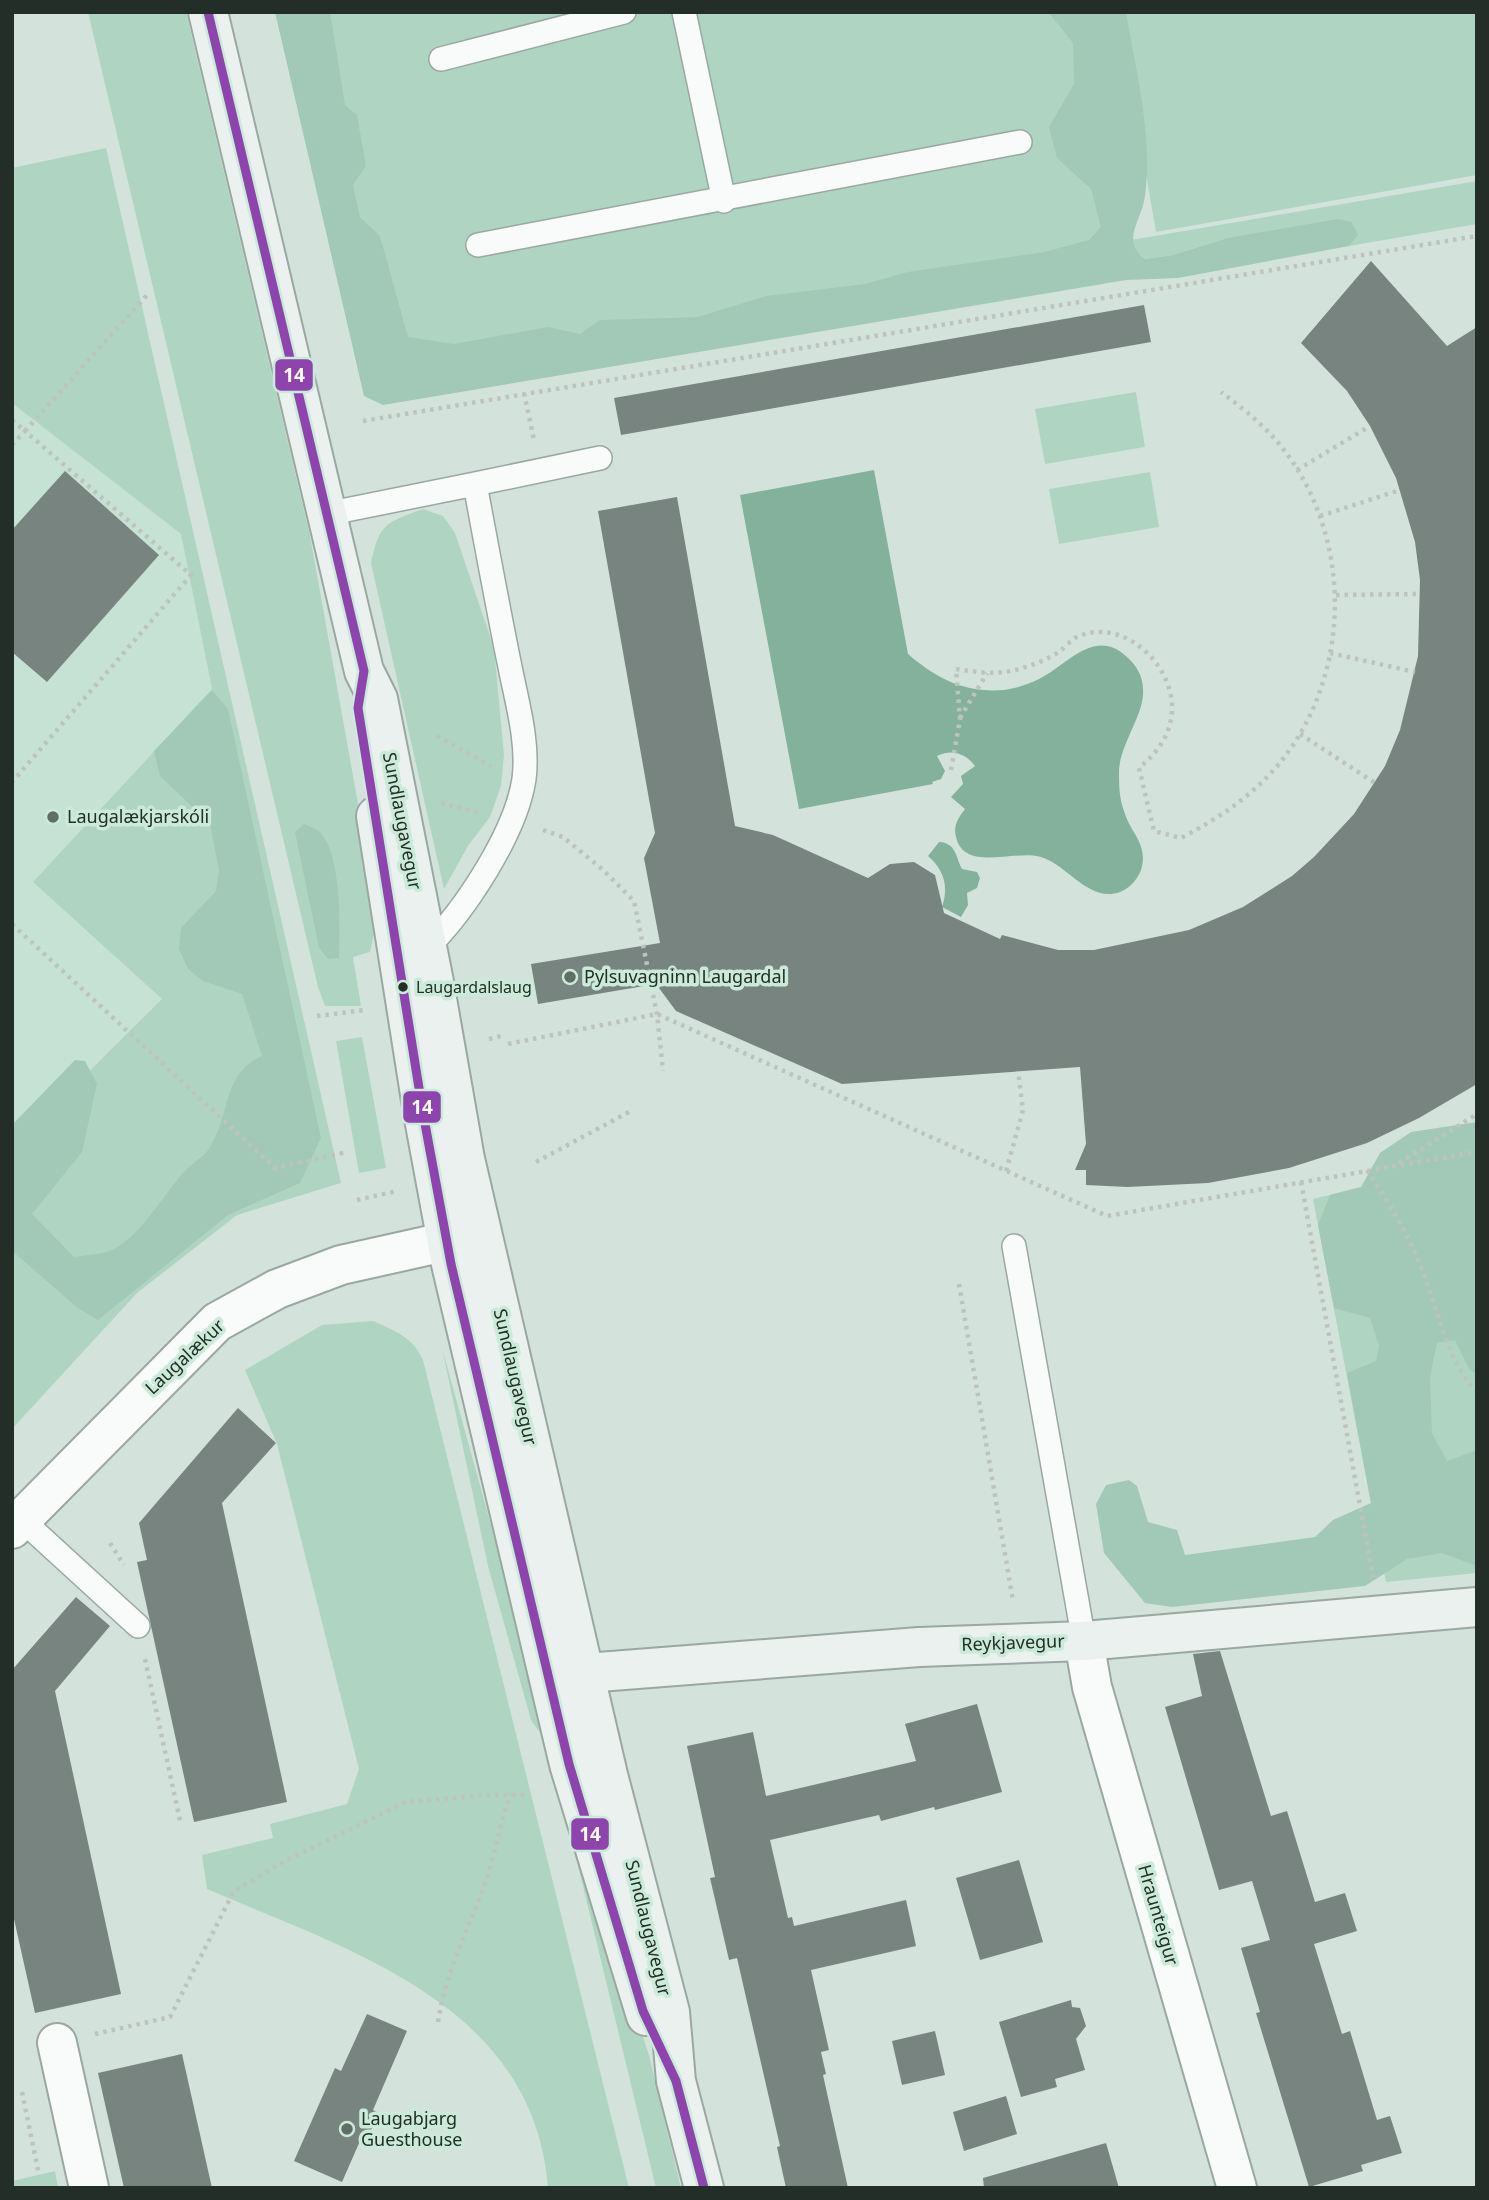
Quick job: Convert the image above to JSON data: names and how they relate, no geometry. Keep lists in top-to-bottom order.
{
  "streets": {
    "street": [
      "Sundlaugavegur",
      "Laugalækur",
      "Reykjavegur",
      "Hraunteigur"
    ]
  },
  "crossings": [
    ["Sundlaugavegur", "Laugalækur"],
    ["Sundlaugavegur", "Reykjavegur"],
    ["Reykjavegur", "Hraunteigur"]
  ],
  "places": [
    "Laugalækjarskóli",
    "Pylsuvagninn Laugardal",
    "Laugardalslaug",
    "Laugabjarg Guesthouse"
  ],
  "lines": ["transit line 14"]
}
